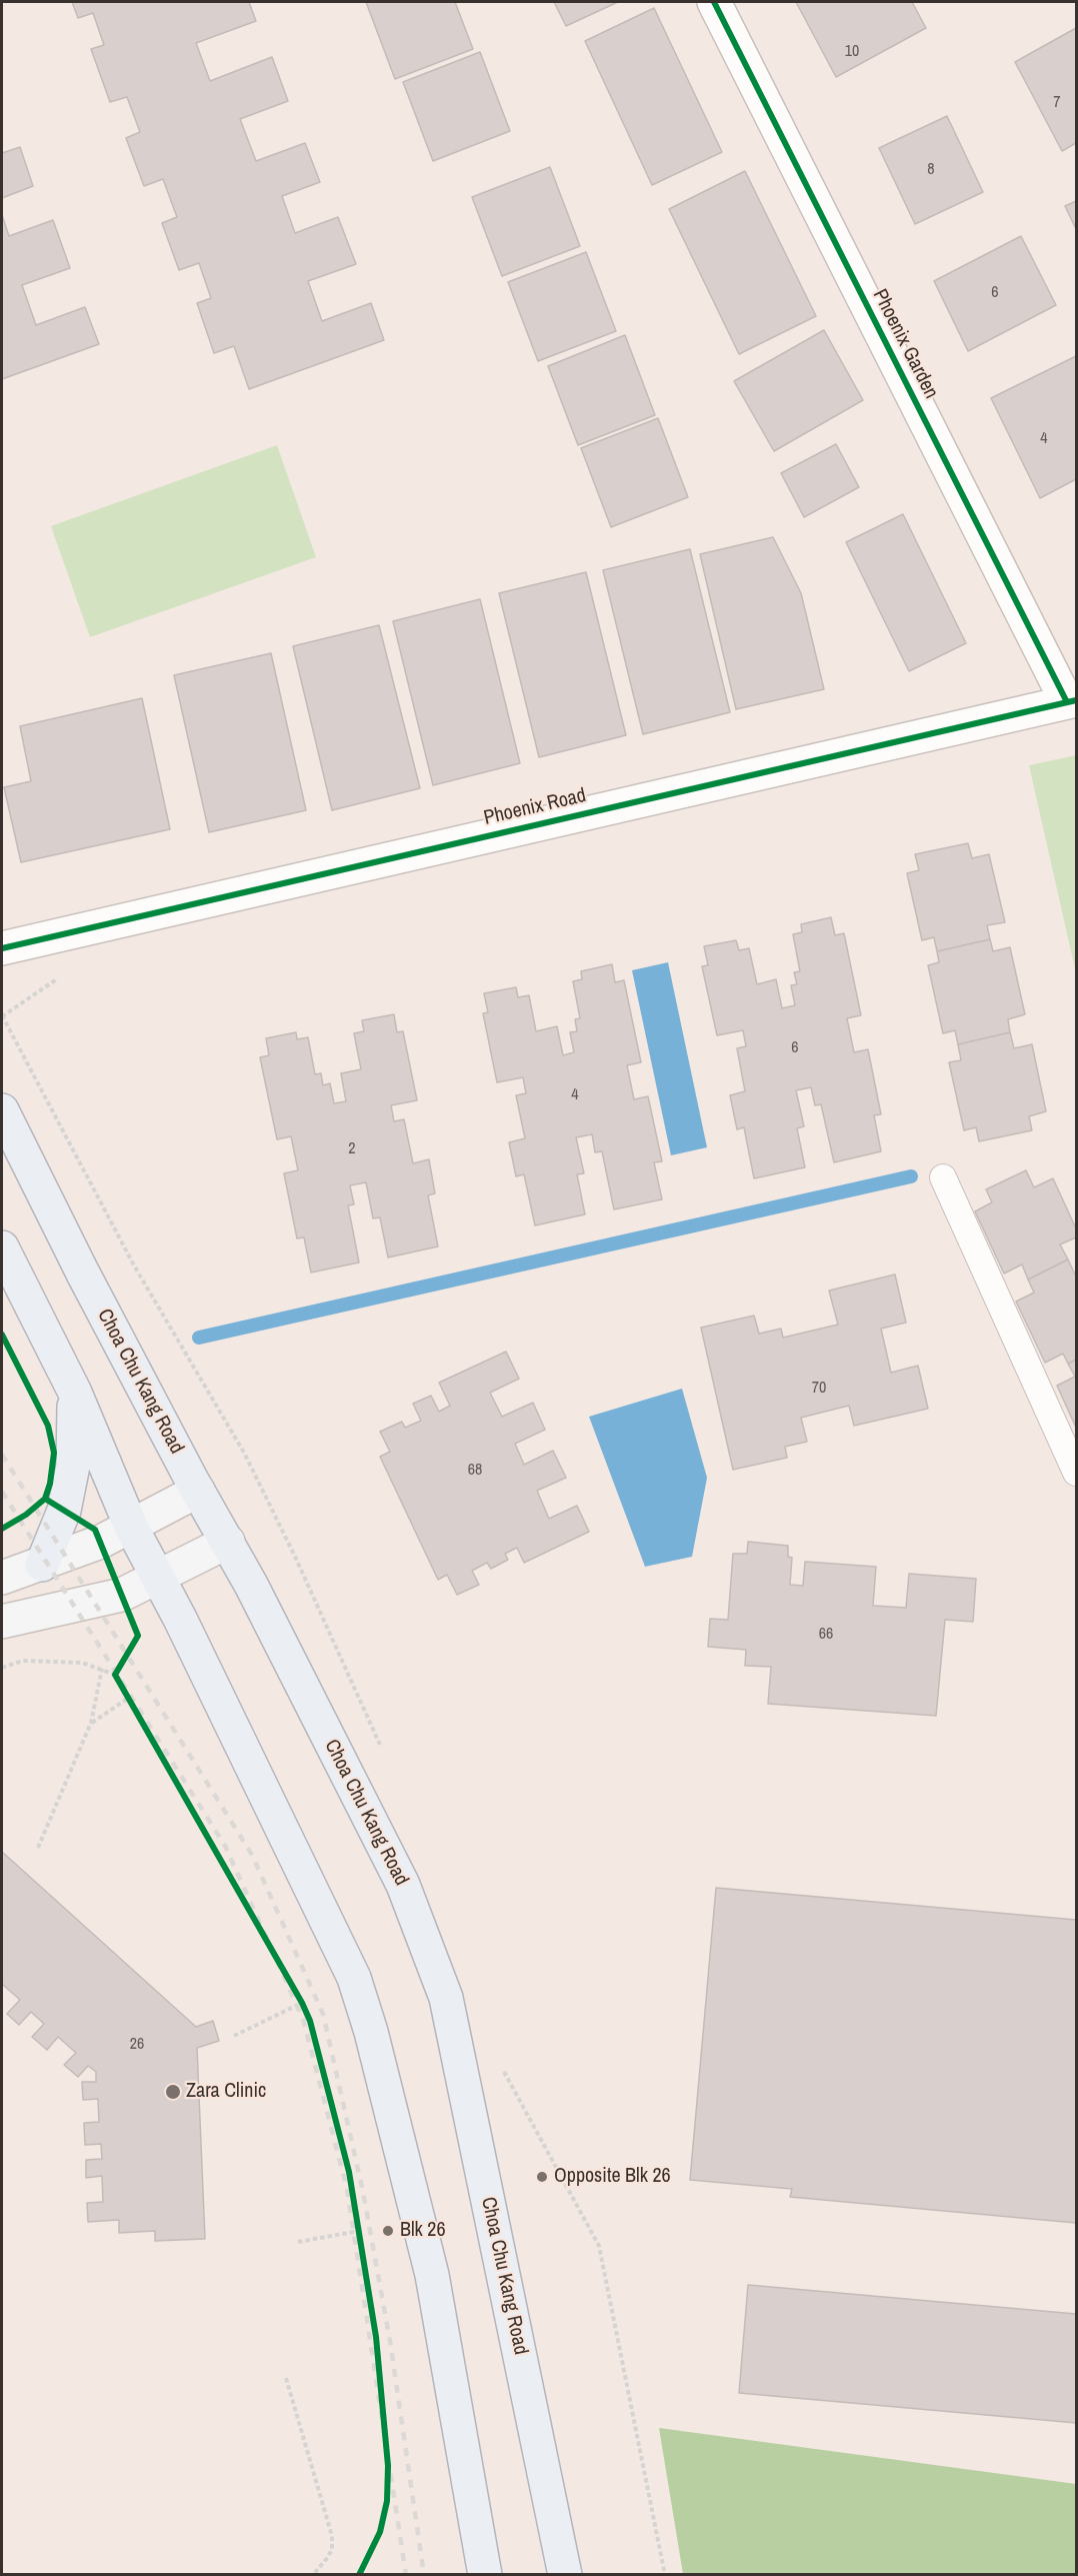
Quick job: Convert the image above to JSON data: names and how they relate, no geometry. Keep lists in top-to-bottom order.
{
  "streets": {
    "main road": ["Choa Chu Kang Road"],
    "street": ["Phoenix Garden", "Phoenix Road"]
  },
  "crossings": [
    ["Phoenix Garden", "Phoenix Road"]
  ],
  "places": ["Zara Clinic", "Opposite Blk 26", "Blk 26"],
  "house_numbers": [
    "10",
    "7",
    "8",
    "6",
    "4",
    "6",
    "4",
    "2",
    "70",
    "68",
    "66",
    "26"
  ]
}
